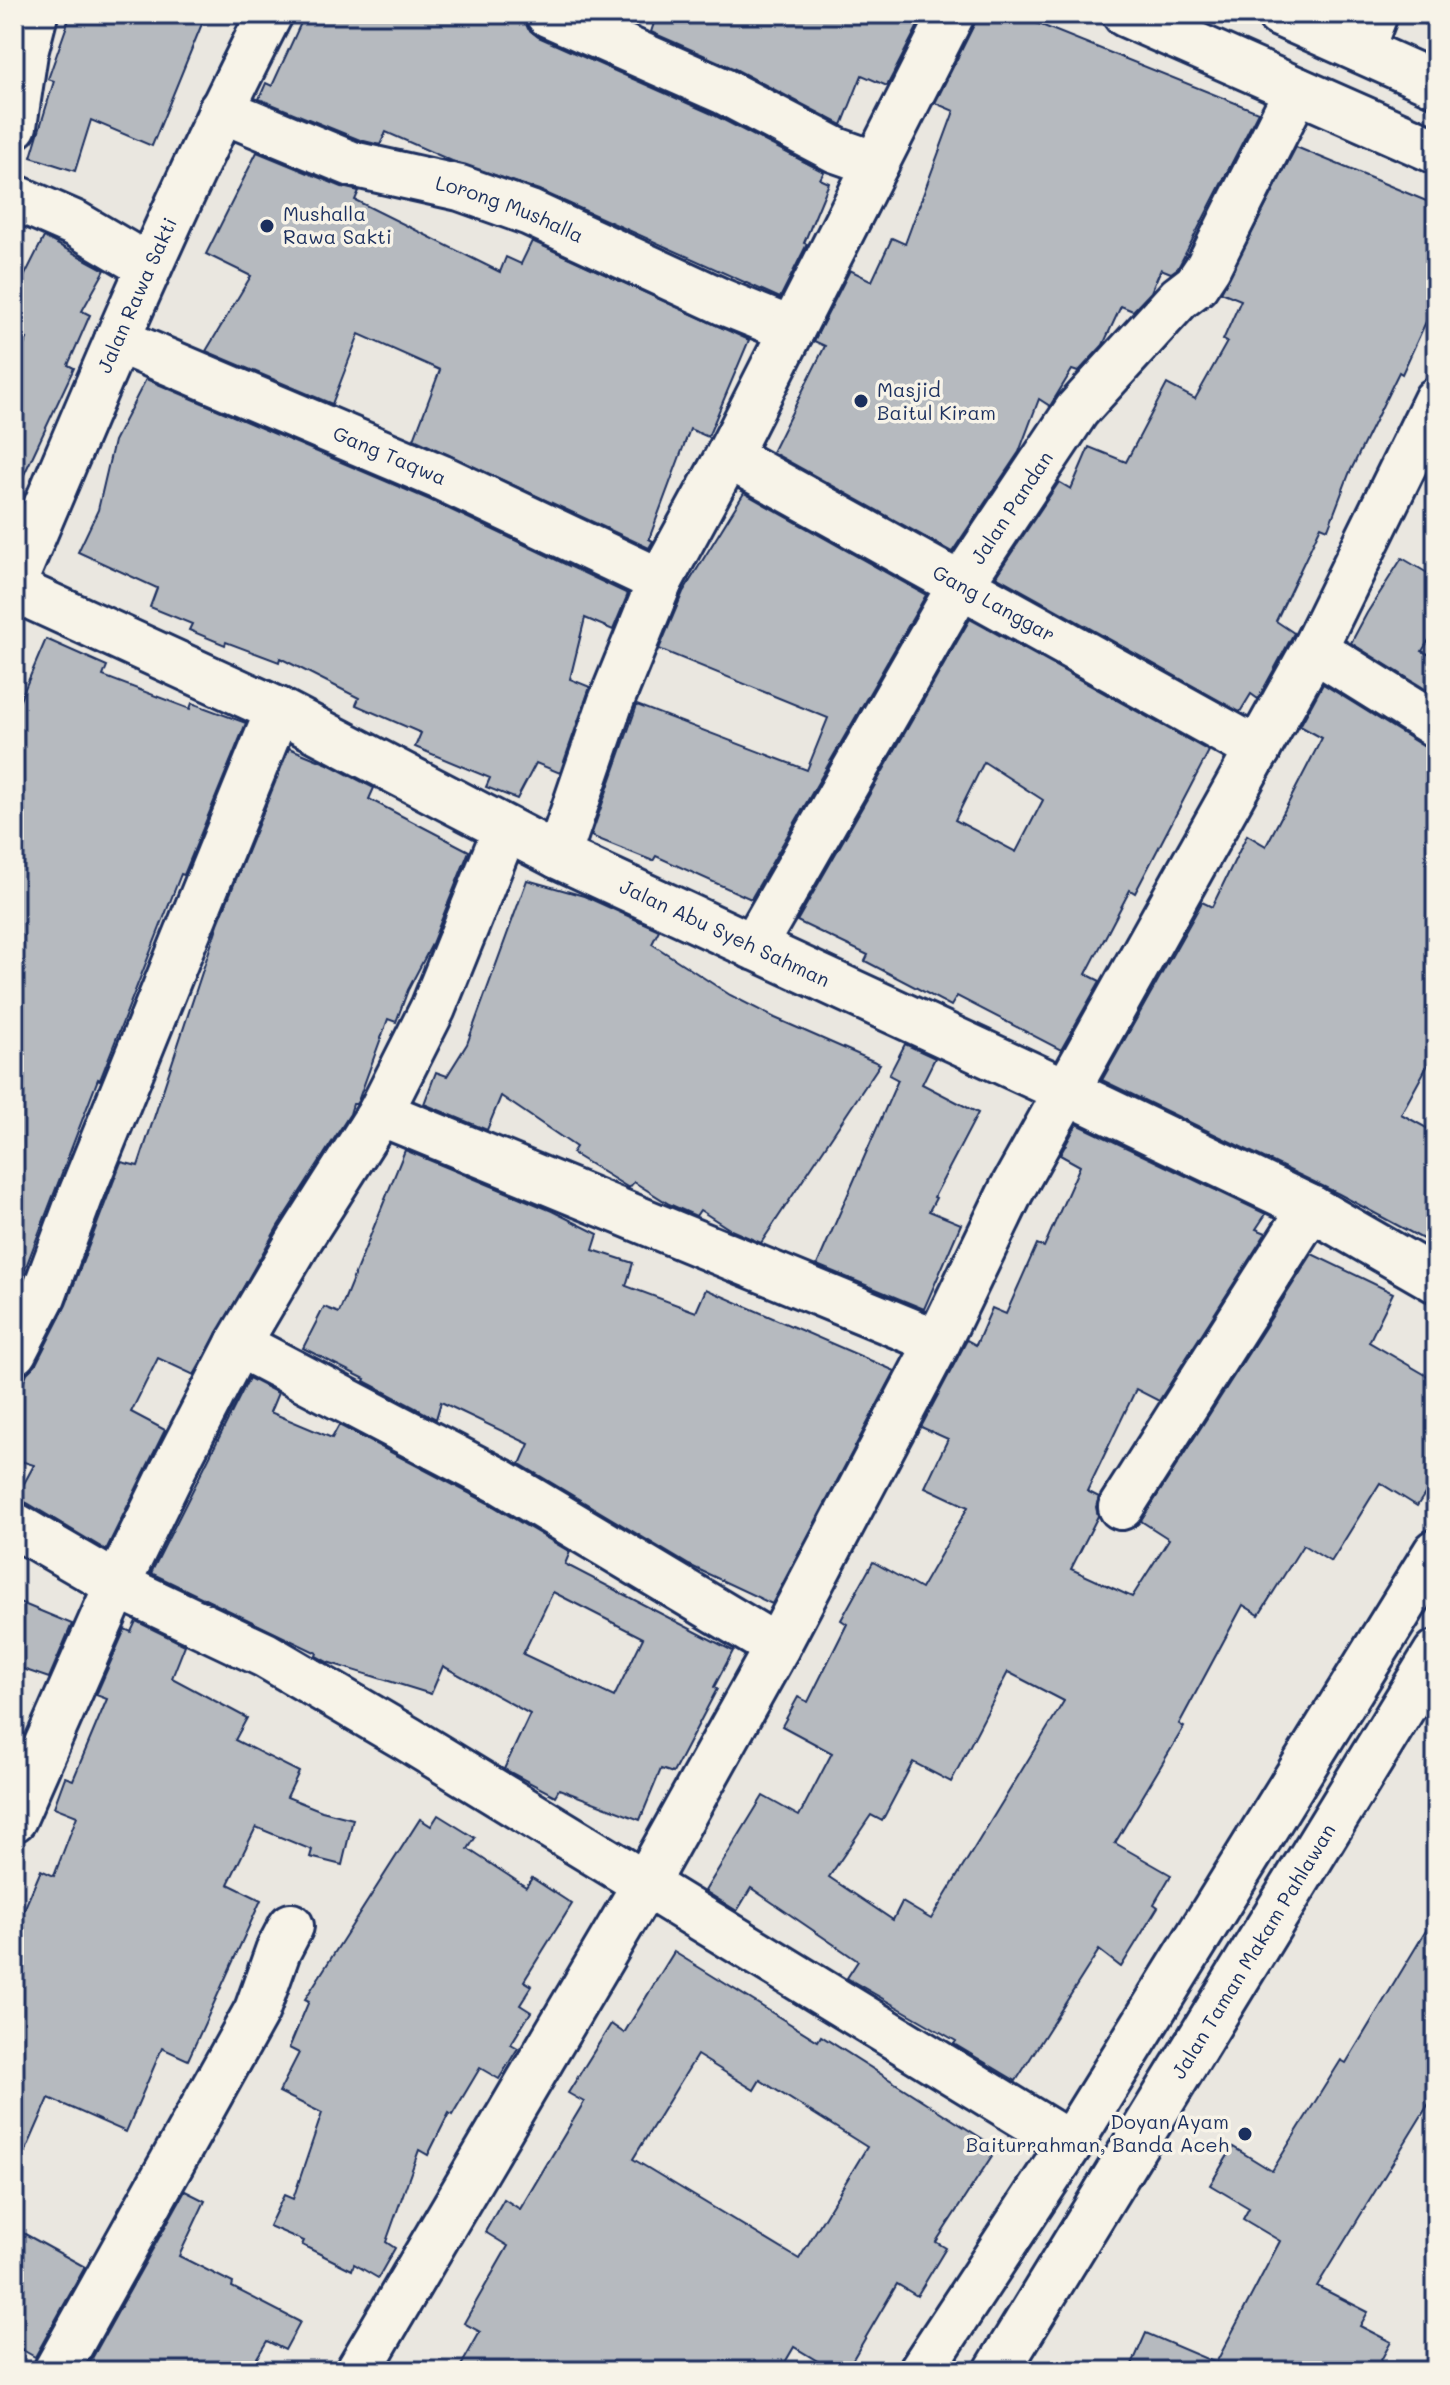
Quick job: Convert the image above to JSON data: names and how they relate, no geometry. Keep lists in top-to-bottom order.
{
  "streets": {
    "main road": [
      "Lorong Mushalla",
      "Jalan Rawa Sakti",
      "Gang Taqwa",
      "Jalan Pandan",
      "Gang Langgar",
      "Jalan Abu Syeh Sahman",
      "Jalan Taman Makam Pahlawan"
    ]
  },
  "crossings": [
    ["Lorong Mushalla", "Jalan Rawa Sakti"],
    ["Jalan Rawa Sakti", "Gang Taqwa"],
    ["Jalan Pandan", "Gang Langgar"],
    ["Jalan Pandan", "Jalan Abu Syeh Sahman"]
  ],
  "places": ["Mushalla Rawa Sakti", "Masjid Baitul Kiram", "Doyan Ayam Baiturrahman, Banda Aceh"]
}
